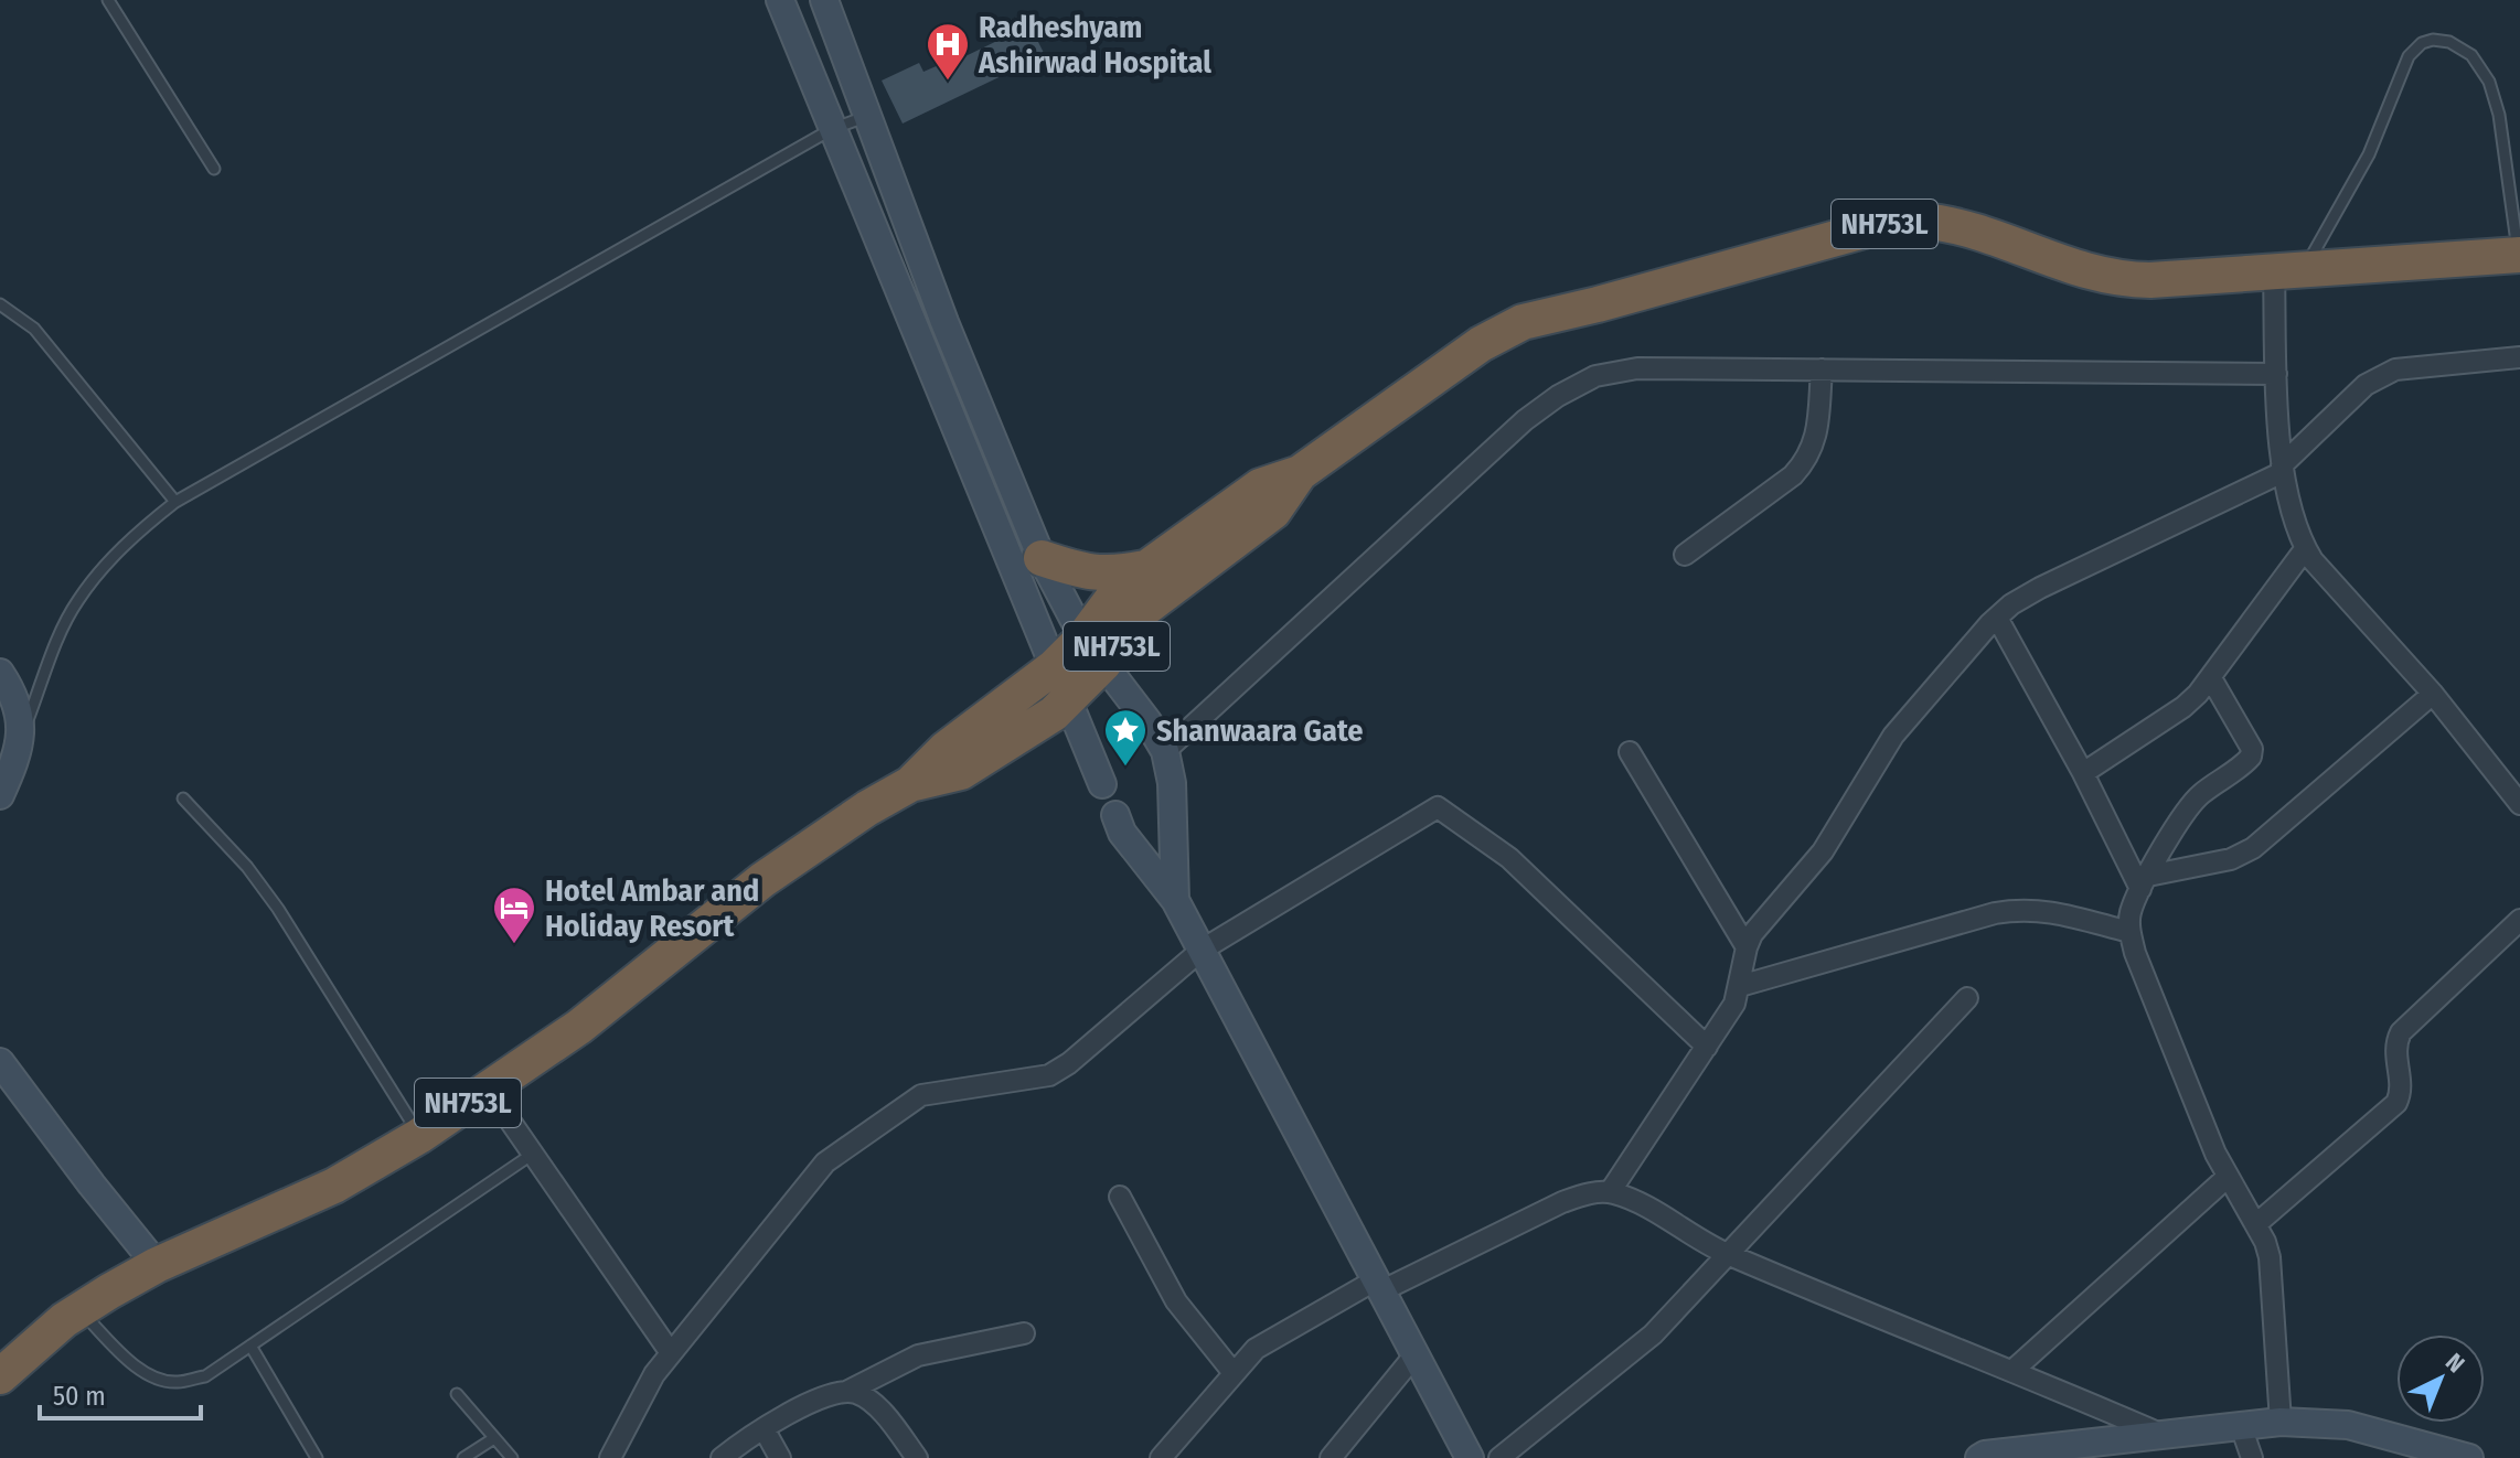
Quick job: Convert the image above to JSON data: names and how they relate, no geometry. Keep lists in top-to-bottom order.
{
  "streets": {
    "highway": ["NH753L"]
  },
  "places": {
    "hospital": ["Radheshyam Ashirwad Hospital"],
    "place": ["Shanwaara Gate"],
    "hotel": ["Hotel Ambar and Holiday Resort"]
  },
  "scale_bar": "50 m",
  "north": "top right"
}
